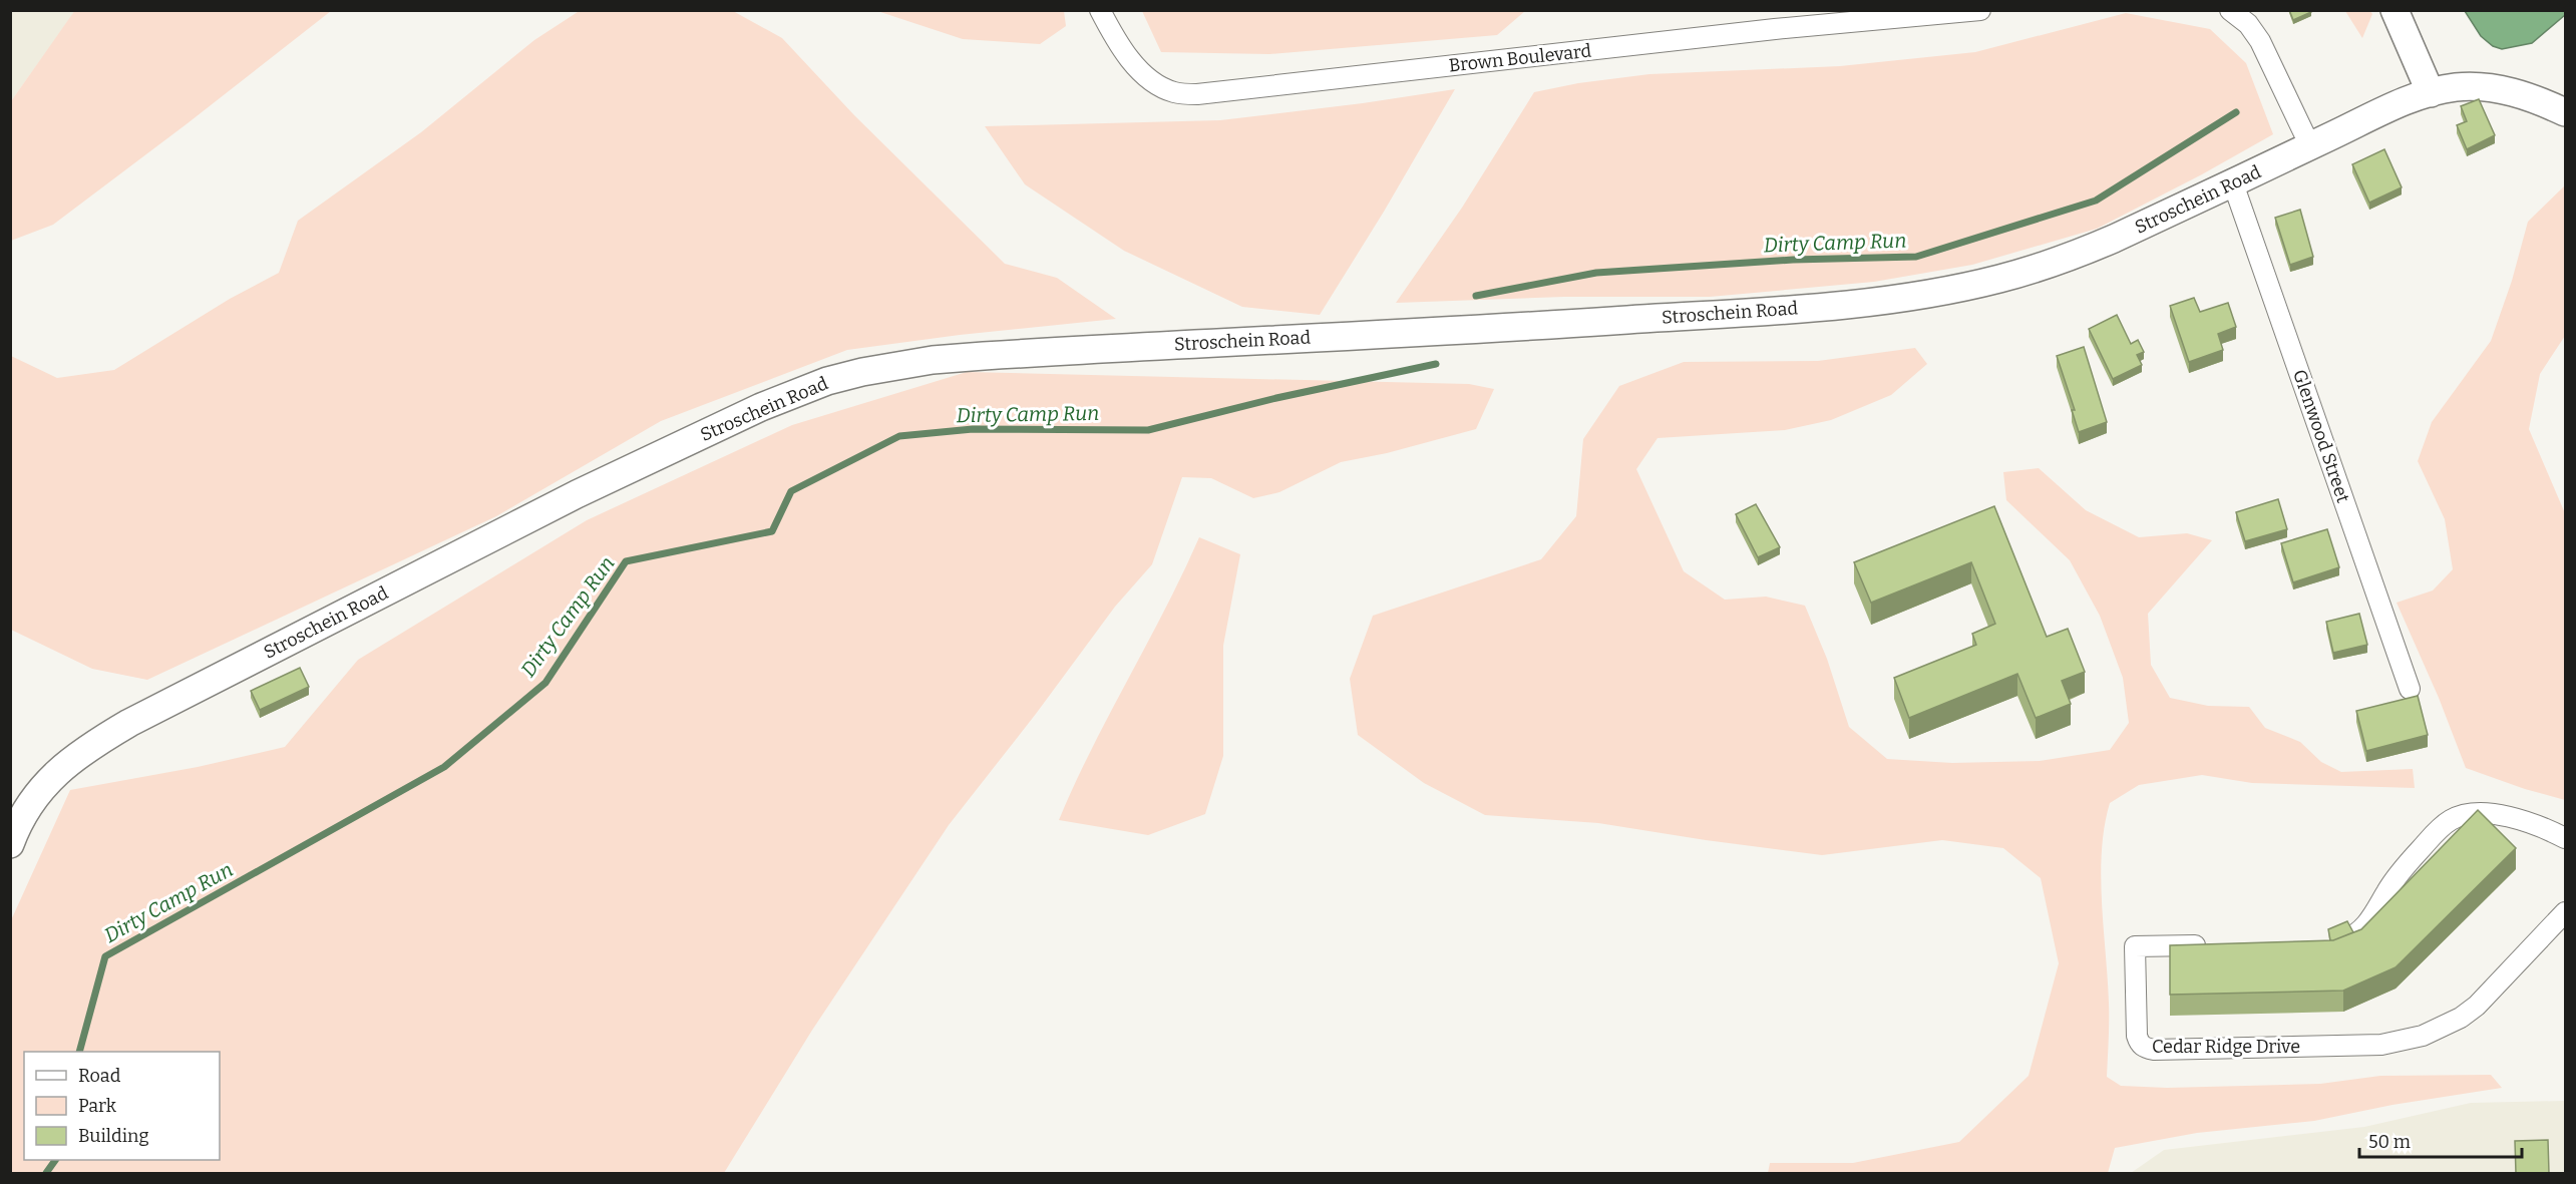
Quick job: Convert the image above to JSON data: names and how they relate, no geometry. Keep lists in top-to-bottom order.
{
  "streets": {
    "street": [
      "Brown Boulevard",
      "Stroschein Road",
      "Glenwood Street",
      "Cedar Ridge Drive"
    ]
  },
  "crossings": [
    ["Stroschein Road", "Glenwood Street"]
  ],
  "water": ["Dirty Camp Run"],
  "legend": ["Road", "Park", "Building"],
  "scale_bar": "50 m"
}
